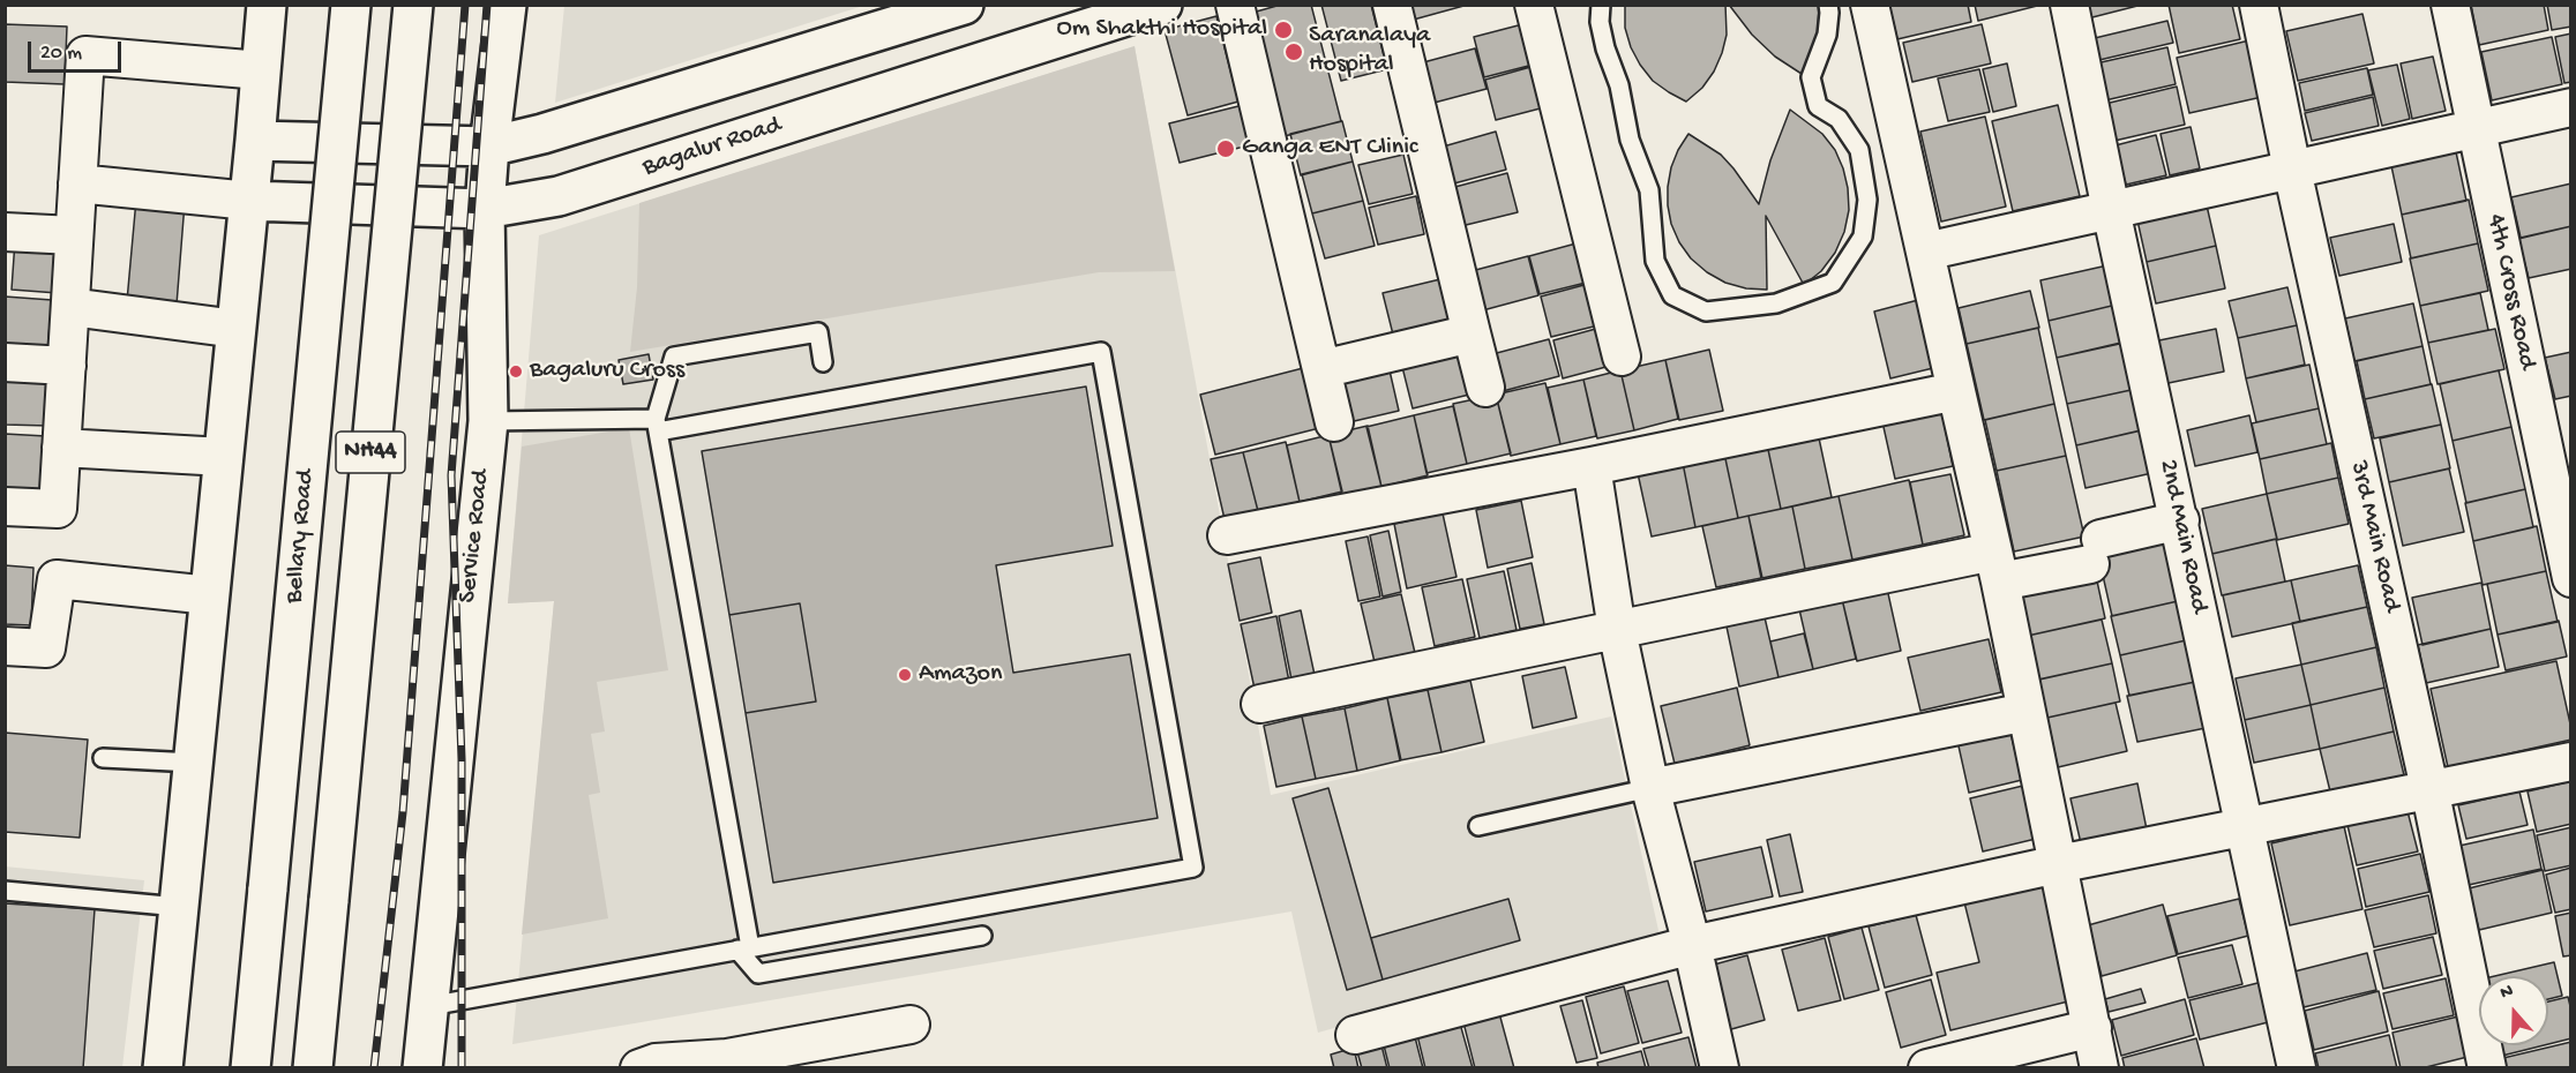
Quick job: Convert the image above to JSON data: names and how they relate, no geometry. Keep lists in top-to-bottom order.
{
  "streets": {
    "main road": [
      "Bagalur Road",
      "NH44",
      "Bellary Road",
      "Service Road"
    ],
    "street": ["4th Cross Road", "2nd Main Road", "3rd Main Road"]
  },
  "crossings": [
    ["Bagalur Road", "Service Road"]
  ],
  "places": [
    "Om Shakthi Hospital",
    "Saranalaya Hospital",
    "Ganga ENT Clinic",
    "Bagaluru Cross",
    "Amazon"
  ],
  "scale_bar": "20 m",
  "north": "top"
}
